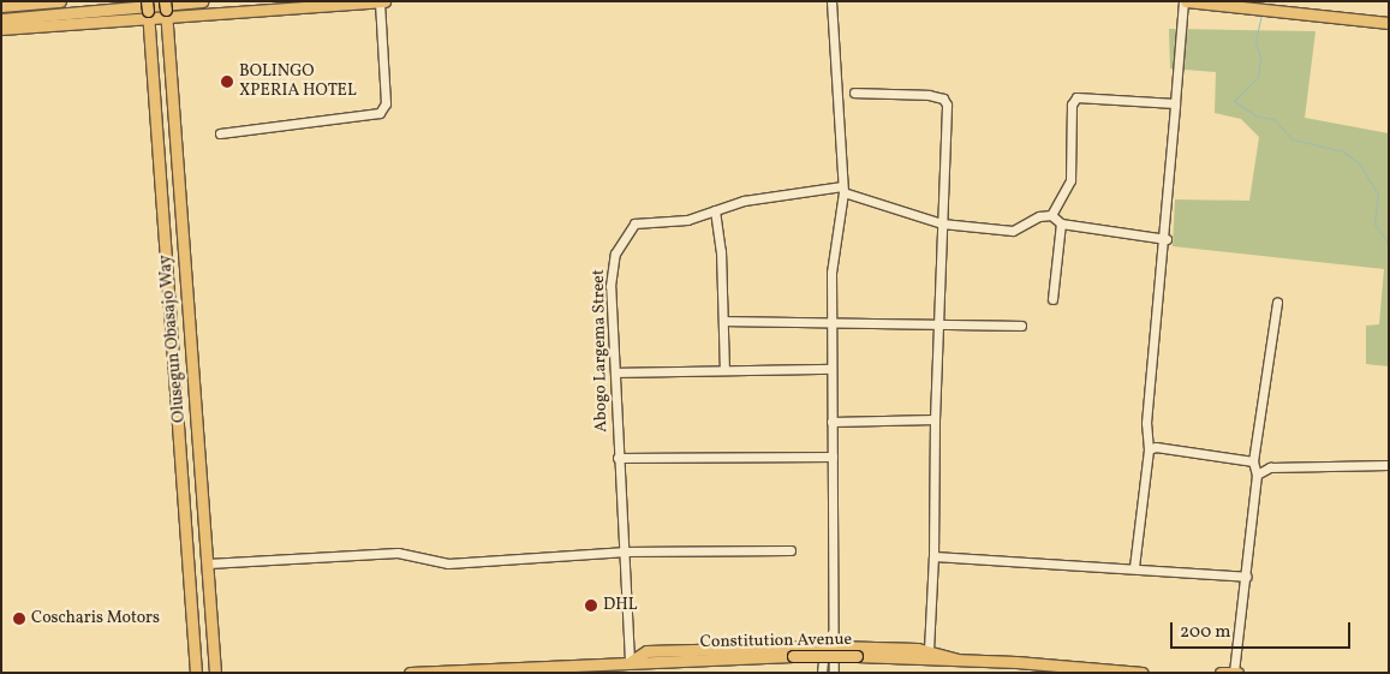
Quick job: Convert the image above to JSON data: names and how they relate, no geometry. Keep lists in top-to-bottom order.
{
  "streets": {
    "main road": ["Olusegun Obasajo Way", "Constitution Avenue"],
    "street": ["Abogo Largema Street"]
  },
  "crossings": [
    ["Abogo Largema Street", "Constitution Avenue"]
  ],
  "places": ["BOLINGO XPERIA HOTEL", "DHL", "Coscharis Motors"],
  "scale_bar": "200 m"
}
